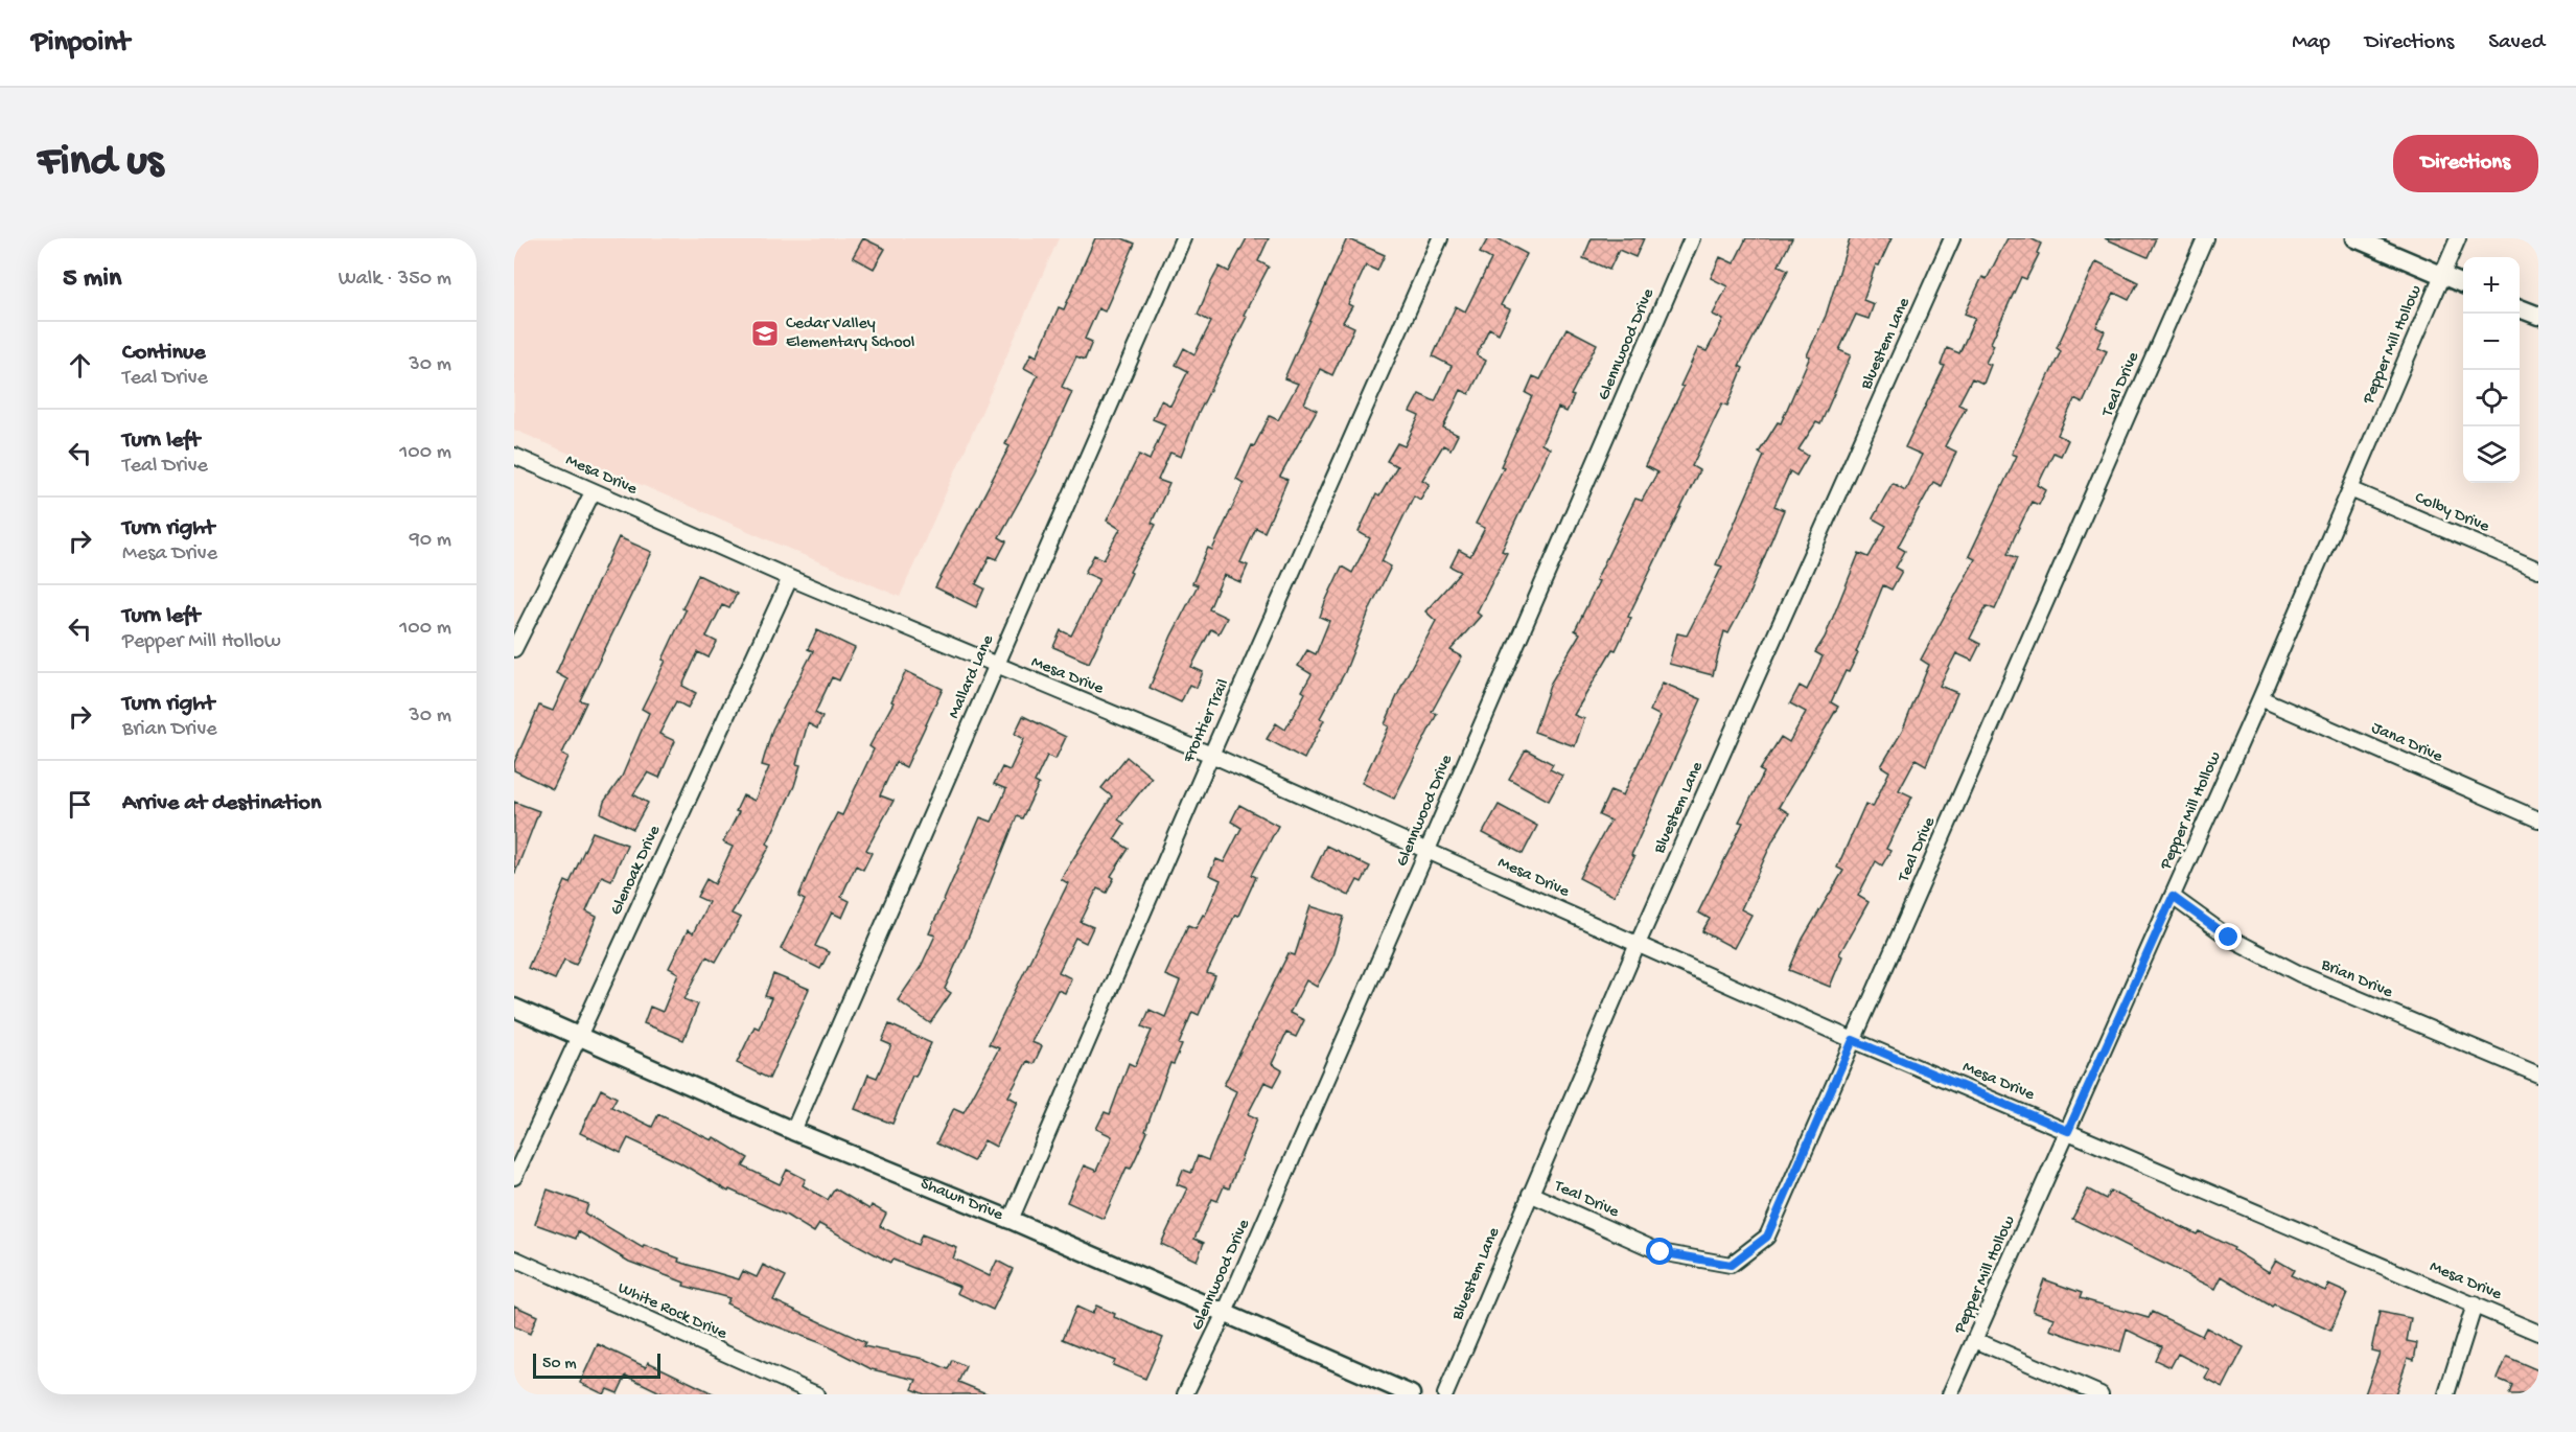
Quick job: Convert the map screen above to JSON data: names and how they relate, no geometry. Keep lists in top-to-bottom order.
{
  "streets": {
    "street": [
      "Bluestem Lane",
      "Glennwood Drive",
      "Pepper Mill Hollow",
      "Teal Drive",
      "Mesa Drive",
      "Colby Drive",
      "Mallard Lane",
      "Frontier Trail",
      "Jana Drive",
      "Glenoak Drive",
      "Brian Drive",
      "Shawn Drive",
      "White Rock Drive"
    ]
  },
  "crossings": [
    ["Bluestem Lane", "Teal Drive"],
    ["Bluestem Lane", "Mesa Drive"],
    ["Glennwood Drive", "Mesa Drive"],
    ["Glennwood Drive", "Shawn Drive"],
    ["Pepper Mill Hollow", "Mesa Drive"],
    ["Pepper Mill Hollow", "Colby Drive"],
    ["Pepper Mill Hollow", "Jana Drive"],
    ["Pepper Mill Hollow", "Brian Drive"],
    ["Teal Drive", "Mesa Drive"],
    ["Mesa Drive", "Mallard Lane"],
    ["Mesa Drive", "Frontier Trail"],
    ["Mesa Drive", "Glenoak Drive"],
    ["Mallard Lane", "Shawn Drive"],
    ["Frontier Trail", "Shawn Drive"],
    ["Glenoak Drive", "Shawn Drive"]
  ],
  "places": {
    "school or university": ["Cedar Valley Elementary School"]
  },
  "scale_bar": "50 m",
  "page": {
    "header": "Pinpoint",
    "nav": ["Map", "Directions", "Saved"],
    "buttons": "Directions",
    "title": "Find us",
    "heading": ["5 min", "Walk · 350 m"],
    "map_buttons": ["+", "−"],
    "list": [
      ["Continue", "Teal Drive", "30 m"],
      ["Turn left", "Teal Drive", "100 m"],
      ["Turn right", "Mesa Drive", "90 m"],
      ["Turn left", "Pepper Mill Hollow", "100 m"],
      ["Turn right", "Brian Drive", "30 m"],
      "Arrive at destination"
    ],
    "scale": "50 m"
  }
}
